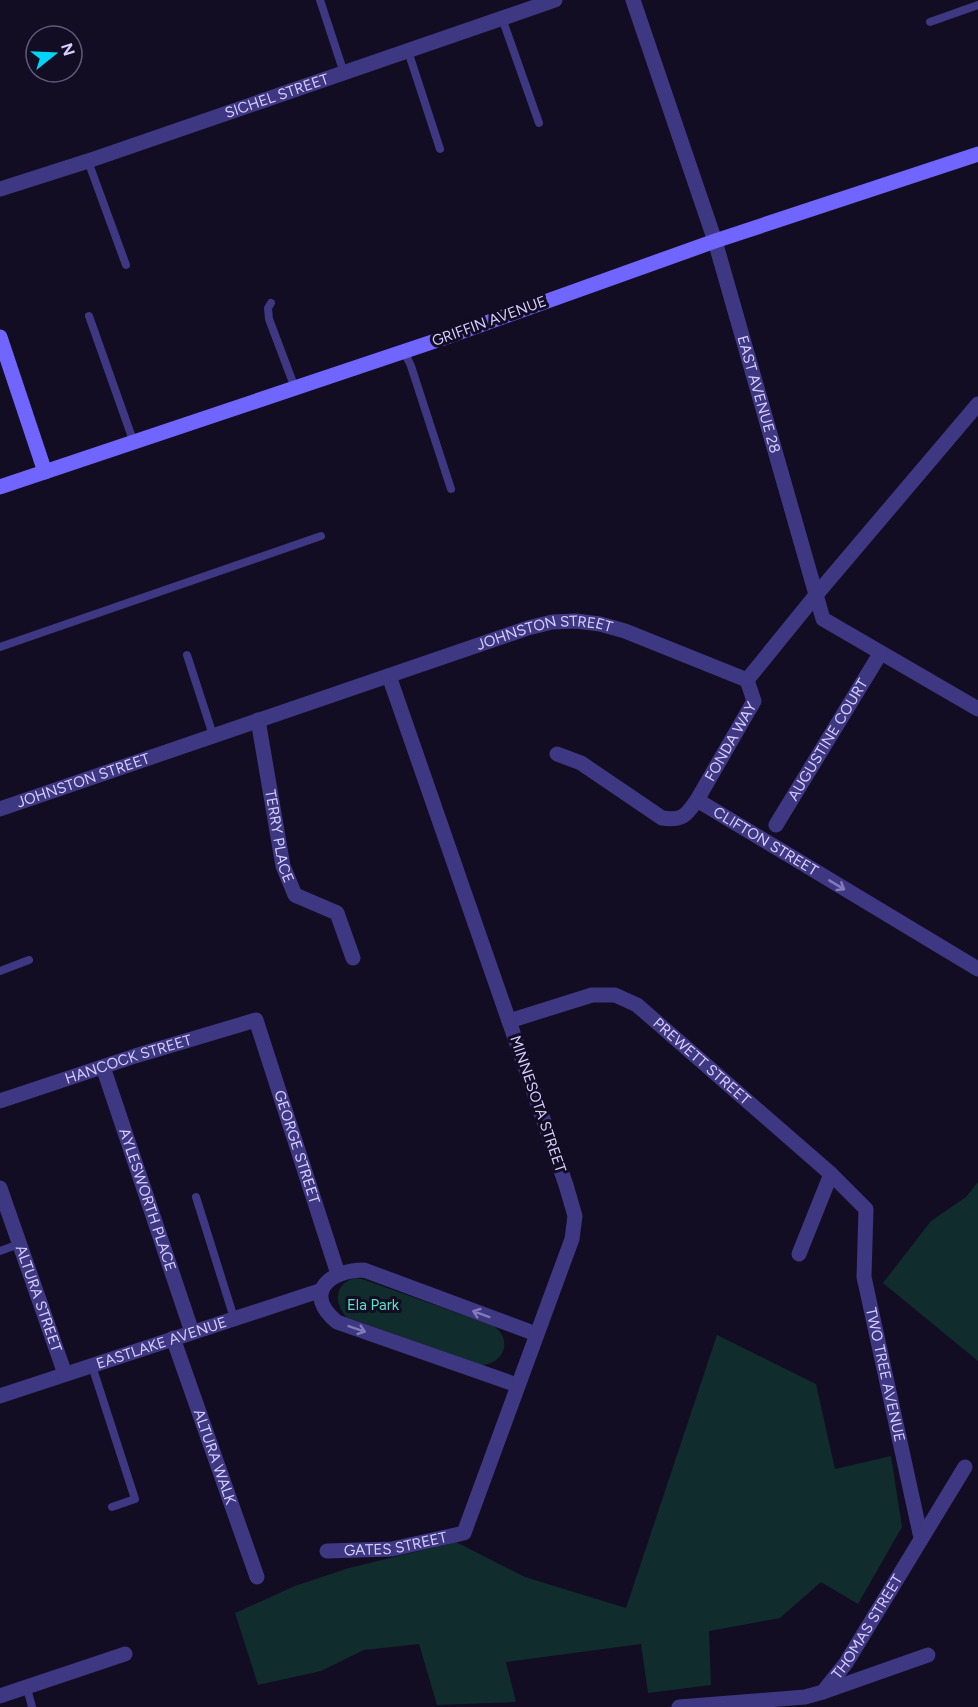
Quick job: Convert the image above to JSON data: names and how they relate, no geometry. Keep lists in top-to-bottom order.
{
  "streets": {
    "street": [
      "SICHEL STREET",
      "GRIFFIN AVENUE",
      "EAST AVENUE 28",
      "JOHNSTON STREET",
      "AUGUSTINE COURT",
      "FONDA WAY",
      "TERRY PLACE",
      "CLIFTON STREET",
      "HANCOCK STREET",
      "PREWETT STREET",
      "MINNESOTA STREET",
      "GEORGE STREET",
      "AYLESWORTH PLACE",
      "ALTURA STREET",
      "EASTLAKE AVENUE",
      "TWO TREE AVENUE",
      "ALTURA WALK",
      "GATES STREET",
      "THOMAS STREET"
    ]
  },
  "crossings": [
    ["GRIFFIN AVENUE", "EAST AVENUE 28"],
    ["EAST AVENUE 28", "AUGUSTINE COURT"],
    ["JOHNSTON STREET", "FONDA WAY"],
    ["JOHNSTON STREET", "TERRY PLACE"],
    ["JOHNSTON STREET", "MINNESOTA STREET"],
    ["FONDA WAY", "CLIFTON STREET"],
    ["HANCOCK STREET", "GEORGE STREET"],
    ["HANCOCK STREET", "AYLESWORTH PLACE"],
    ["PREWETT STREET", "MINNESOTA STREET"],
    ["PREWETT STREET", "TWO TREE AVENUE"],
    ["MINNESOTA STREET", "GATES STREET"],
    ["GEORGE STREET", "EASTLAKE AVENUE"],
    ["AYLESWORTH PLACE", "EASTLAKE AVENUE"],
    ["ALTURA STREET", "EASTLAKE AVENUE"],
    ["EASTLAKE AVENUE", "ALTURA WALK"],
    ["TWO TREE AVENUE", "THOMAS STREET"]
  ],
  "one_way": ["CLIFTON STREET"],
  "parks": ["Ela Park"],
  "north": "right"
}
